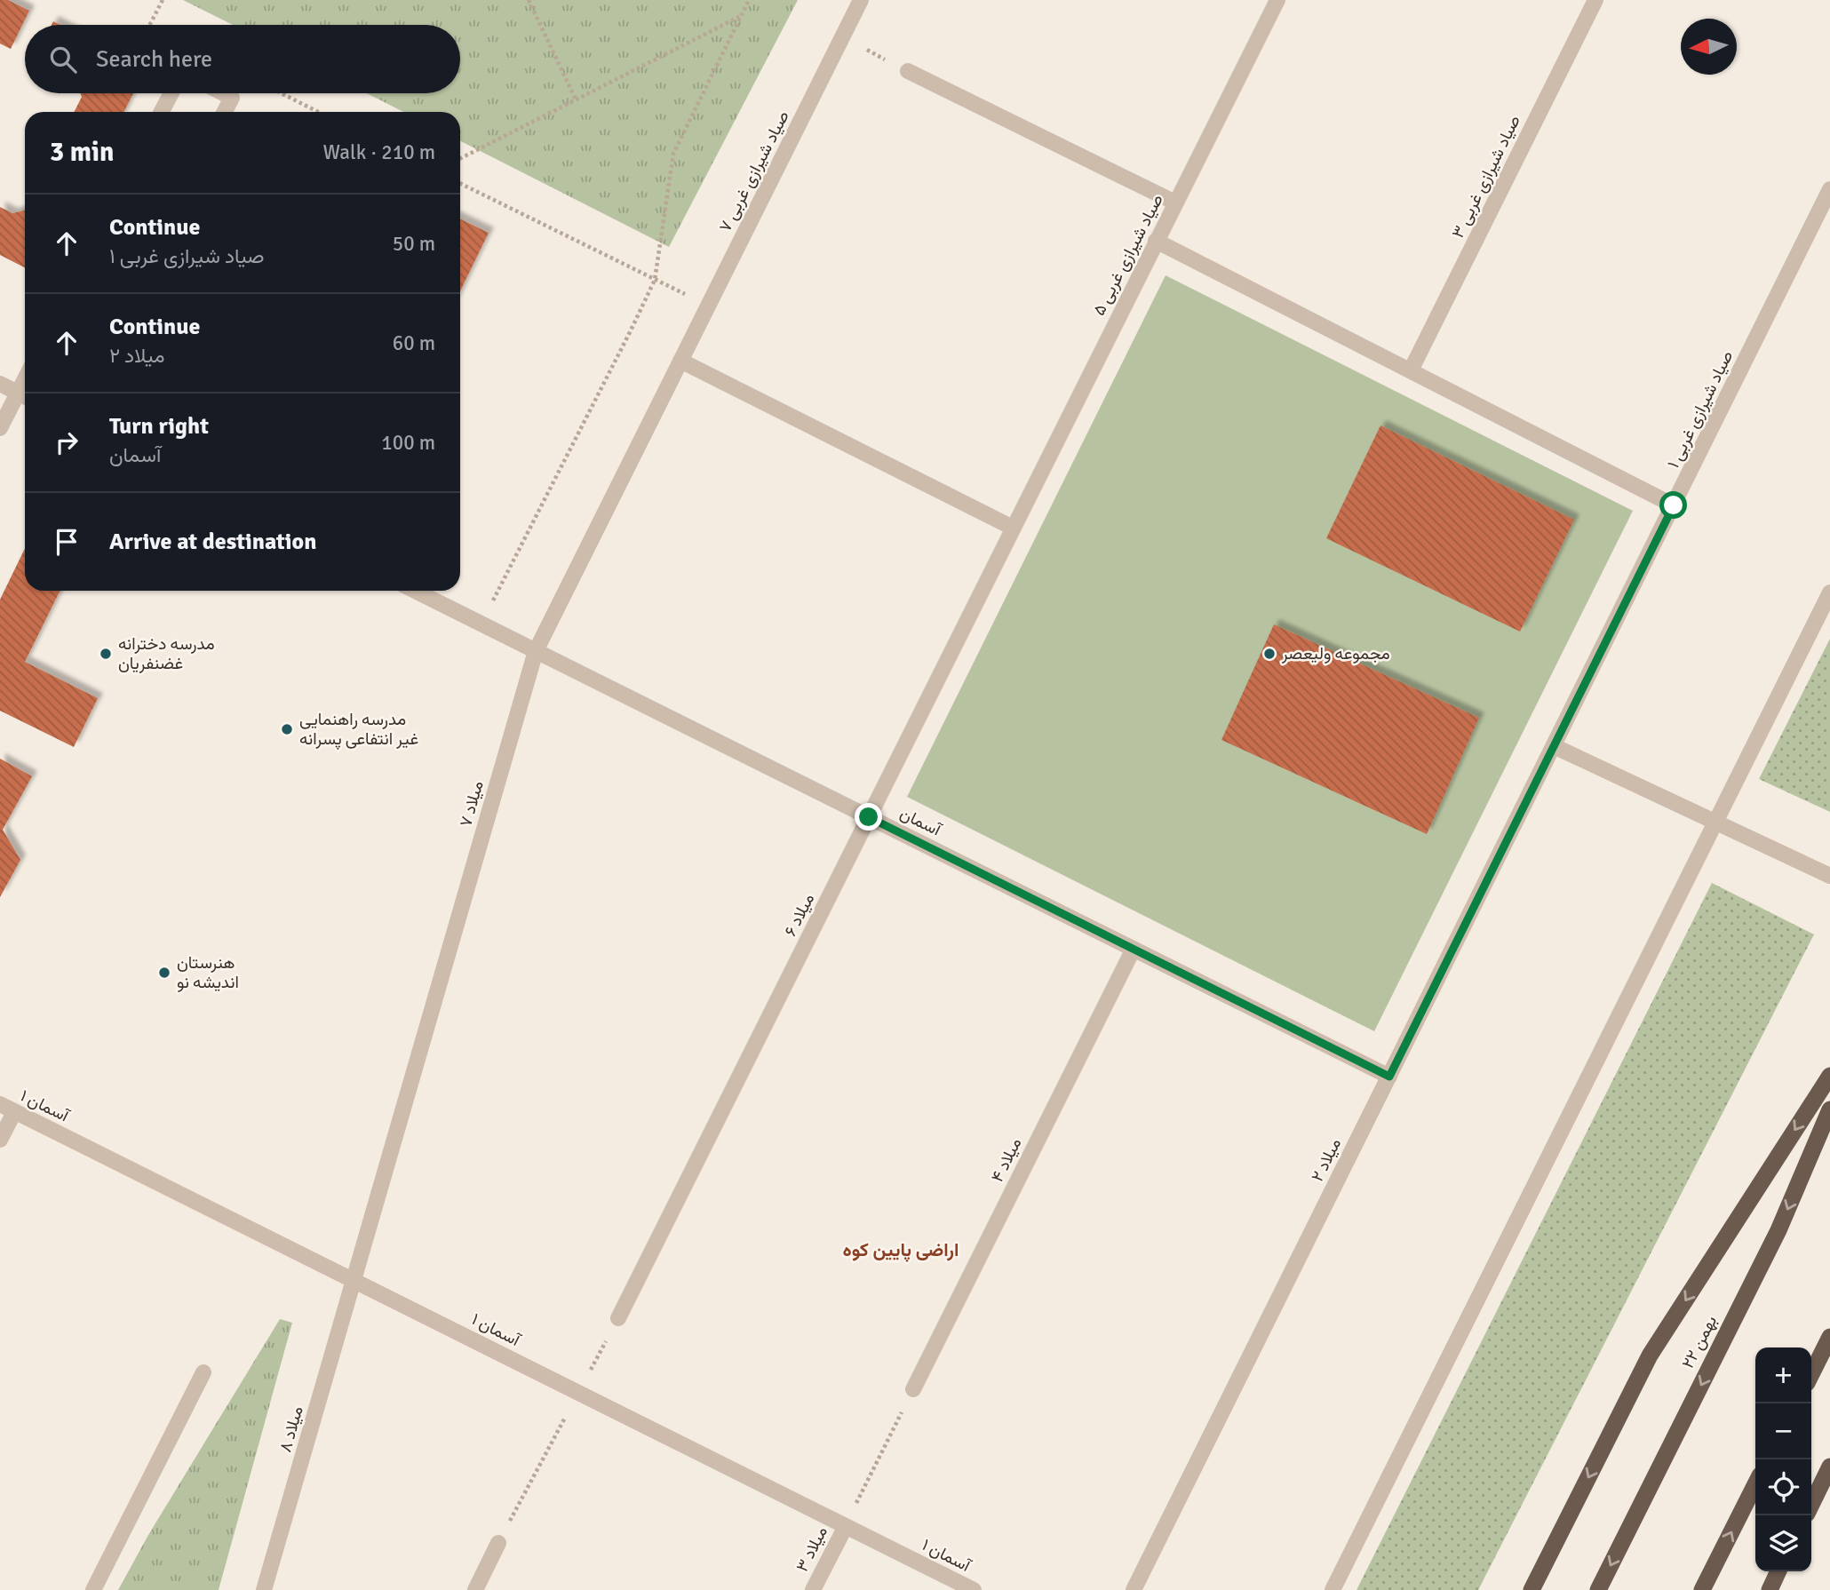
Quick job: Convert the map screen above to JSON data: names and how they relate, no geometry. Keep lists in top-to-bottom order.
{
  "streets": {
    "highway": ["۲۲ بهمن"],
    "street": [
      "صیاد شیرازی غربی ۷",
      "صیاد شیرازی غربی ۳",
      "صیاد شیرازی غربی ۵",
      "صیاد شیرازی غربی ۱",
      "میلاد ۷",
      "آسمان",
      "میلاد ۶",
      "آسمان ۱",
      "میلاد ۴",
      "میلاد ۲",
      "میلاد ۸",
      "میلاد ۳"
    ]
  },
  "crossings": [
    ["صیاد شیرازی غربی ۷", "میلاد ۷"],
    ["صیاد شیرازی غربی ۵", "میلاد ۶"],
    ["صیاد شیرازی غربی ۱", "میلاد ۲"],
    ["میلاد ۷", "آسمان"],
    ["میلاد ۷", "آسمان ۱"],
    ["میلاد ۷", "میلاد ۸"],
    ["آسمان", "میلاد ۶"],
    ["آسمان", "میلاد ۴"],
    ["آسمان", "میلاد ۲"],
    ["آسمان ۱", "میلاد ۸"],
    ["آسمان ۱", "میلاد ۳"]
  ],
  "districts": ["اراضی پایین کوه"],
  "places": [
    "مدرسه دخترانه غضنفریان",
    "مجموعه ولیعصر",
    "مدرسه راهنمایی غیر انتفاعی پسرانه",
    "هنرستان اندیشه نو"
  ],
  "north": "left",
  "page": {
    "search": "Search here",
    "heading": ["3 min", "Walk · 210 m"],
    "list": [
      ["Continue", "صیاد شیرازی غربی ۱", "50 m"],
      ["Continue", "میلاد ۲", "60 m"],
      ["Turn right", "آسمان", "100 m"],
      "Arrive at destination"
    ],
    "map_buttons": ["+", "−"]
  }
}
